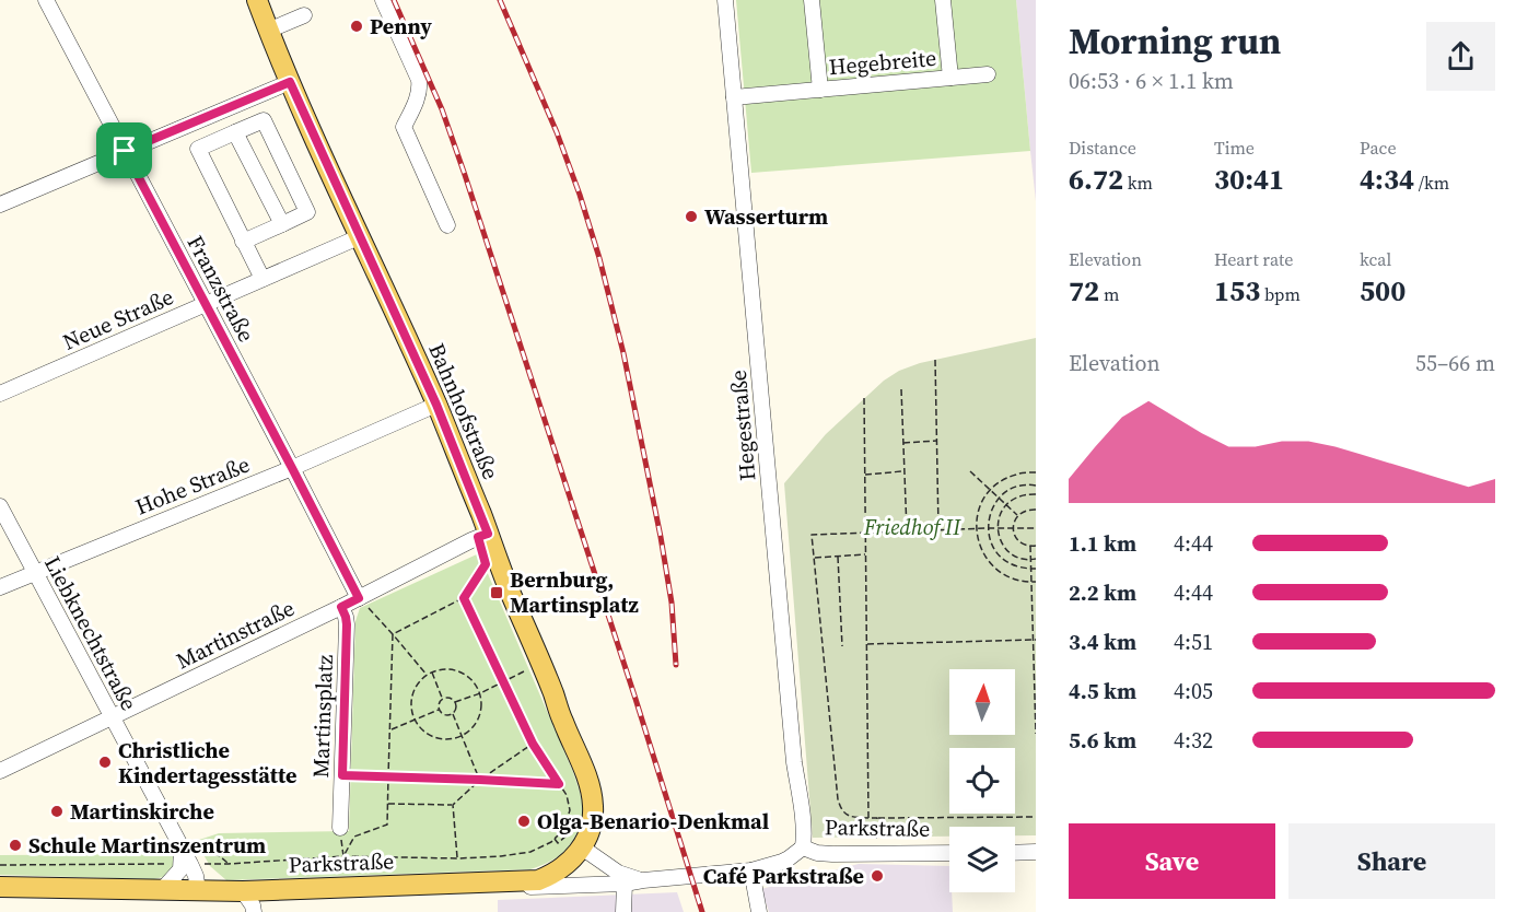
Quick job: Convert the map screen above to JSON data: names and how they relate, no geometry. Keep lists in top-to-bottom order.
{
  "streets": {
    "main road": ["Bahnhofstraße", "Parkstraße"],
    "street": [
      "Hegebreite",
      "Franzstraße",
      "Neue Straße",
      "Hegestraße",
      "Hohe Straße",
      "Liebknechtstraße",
      "Martinstraße",
      "Martinsplatz"
    ]
  },
  "crossings": [
    ["Hegebreite", "Hegestraße"],
    ["Franzstraße", "Neue Straße"],
    ["Franzstraße", "Hohe Straße"],
    ["Franzstraße", "Martinstraße"],
    ["Neue Straße", "Bahnhofstraße"],
    ["Bahnhofstraße", "Hohe Straße"],
    ["Bahnhofstraße", "Martinstraße"],
    ["Bahnhofstraße", "Parkstraße"],
    ["Hegestraße", "Parkstraße"],
    ["Hohe Straße", "Liebknechtstraße"],
    ["Liebknechtstraße", "Martinstraße"],
    ["Liebknechtstraße", "Parkstraße"],
    ["Martinstraße", "Martinsplatz"]
  ],
  "parks": ["Friedhof II"],
  "places": {
    "other": [
      "Penny",
      "Wasserturm",
      "Christliche Kindertagesstätte",
      "Martinskirche",
      "Olga-Benario-Denkmal",
      "Schule Martinszentrum",
      "Café Parkstraße"
    ],
    "transit": ["Bernburg, Martinsplatz"]
  },
  "north": "top",
  "page": {
    "heading": ["Morning run", "06:53 · 6 × 1.1 km"],
    "stats": [
      ["Distance", "6.72 km"],
      ["Time", "30:41"],
      ["Pace", "4:34 /km"],
      ["Elevation", "72 m"],
      ["Heart rate", "153 bpm"],
      ["kcal", "500"]
    ],
    "chart": ["Elevation", "55–66 m"],
    "list": [
      {
        "name": "1.1 km",
        "note": "4:44"
      },
      {
        "name": "2.2 km",
        "note": "4:44"
      },
      {
        "name": "3.4 km",
        "note": "4:51"
      },
      {
        "name": "4.5 km",
        "note": "4:05"
      },
      {
        "name": "5.6 km",
        "note": "4:32"
      }
    ],
    "buttons": ["Save", "Share"]
  }
}
